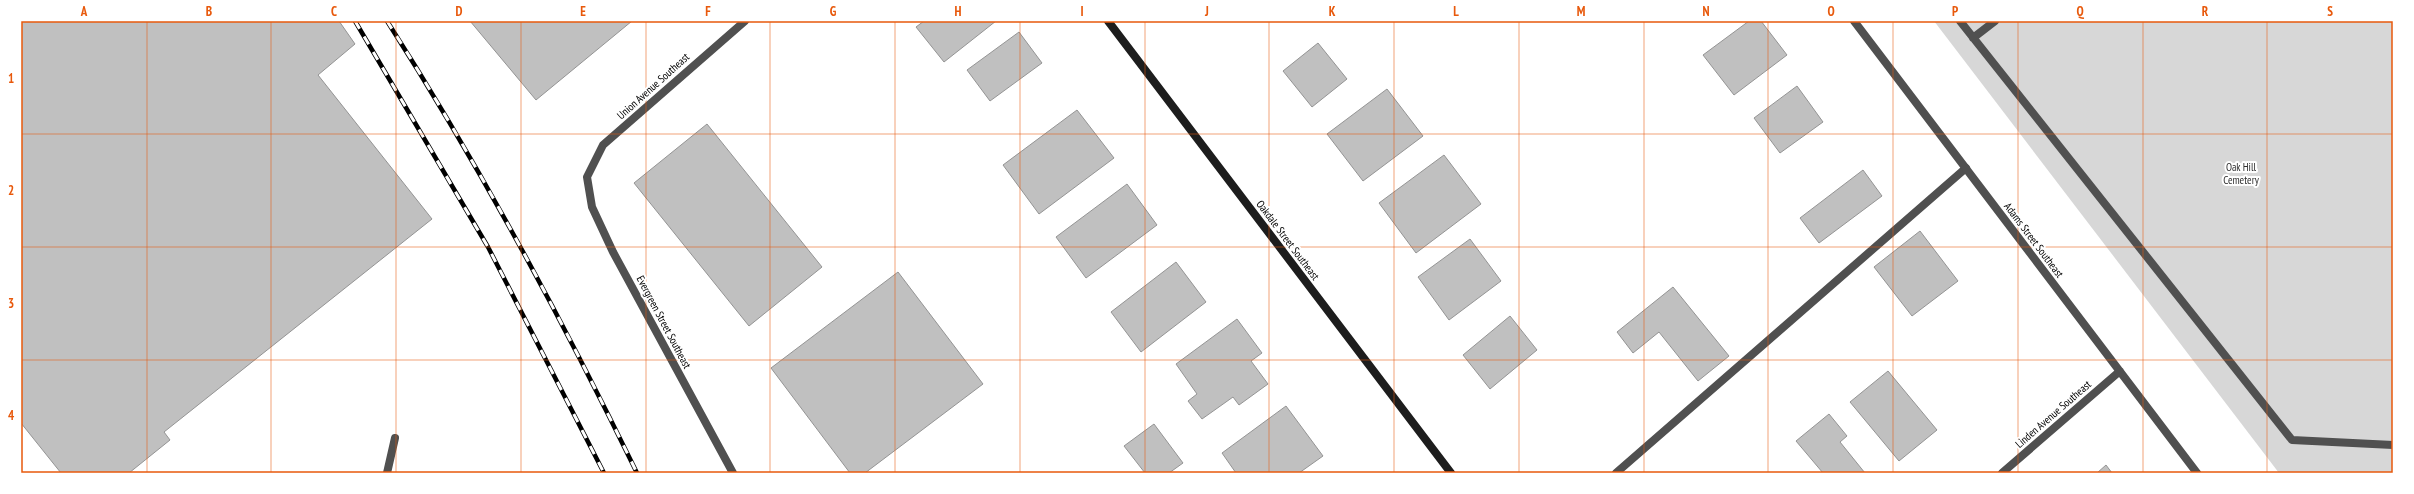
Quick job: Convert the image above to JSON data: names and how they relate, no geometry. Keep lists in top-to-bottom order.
{
  "streets": {
    "street": [
      "Union Avenue Southeast",
      "Oakdale Street Southeast",
      "Adams Street Southeast",
      "Evergreen Street Southeast",
      "Linden Avenue Southeast"
    ]
  },
  "crossings": [
    ["Union Avenue Southeast", "Evergreen Street Southeast"],
    ["Adams Street Southeast", "Linden Avenue Southeast"]
  ],
  "parks": ["Oak Hill Cemetery"],
  "grid": {
    "columns": [
      "A",
      "B",
      "C",
      "D",
      "E",
      "F",
      "G",
      "H",
      "I",
      "J",
      "K",
      "L",
      "M",
      "N",
      "O",
      "P",
      "Q",
      "R",
      "S"
    ],
    "rows": [
      "1",
      "2",
      "3",
      "4"
    ]
  }
}
